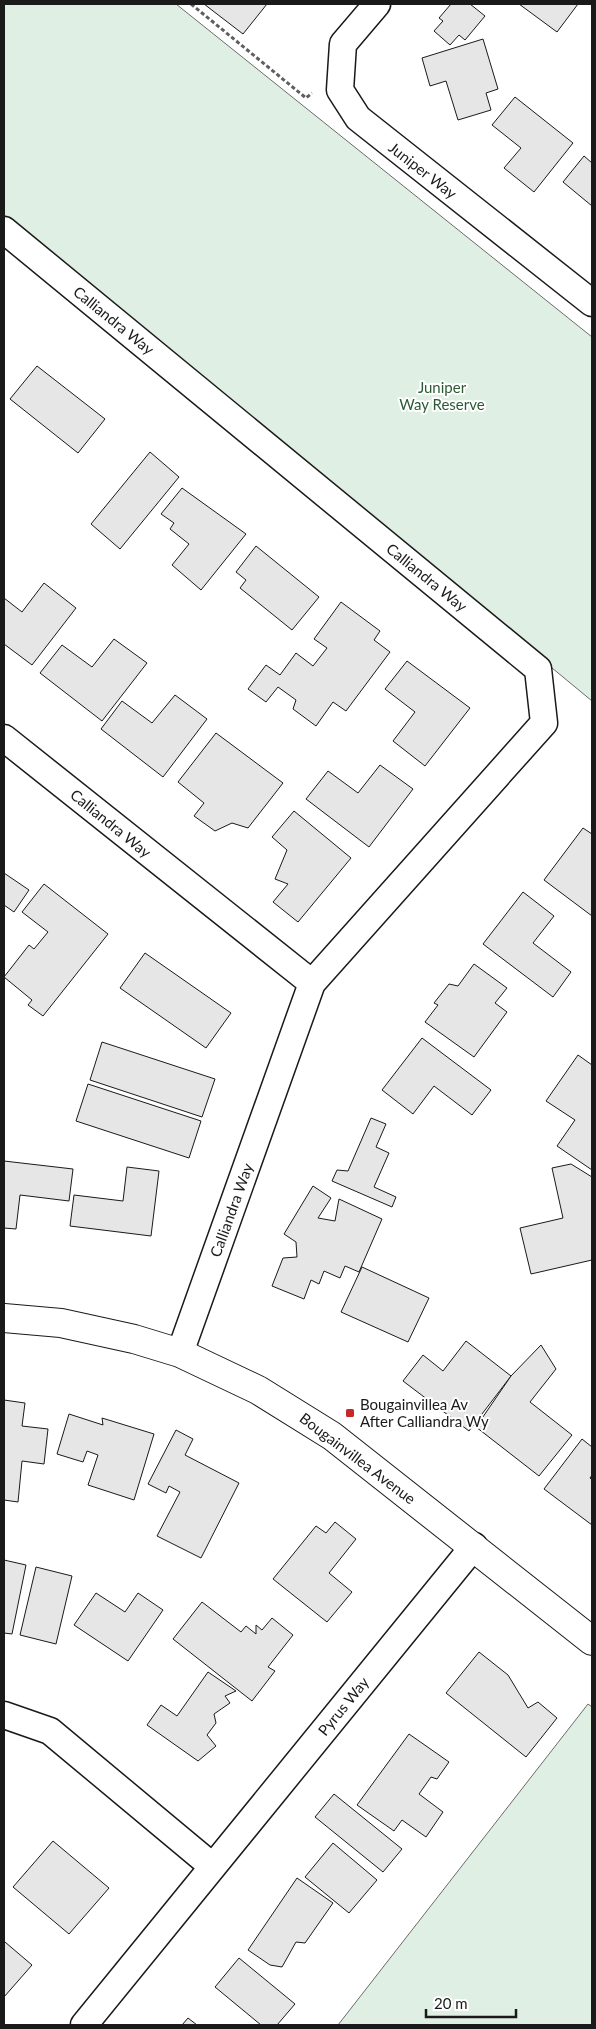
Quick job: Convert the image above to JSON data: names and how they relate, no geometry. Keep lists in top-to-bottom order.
{
  "streets": {
    "street": [
      "Juniper Way",
      "Calliandra Way",
      "Bougainvillea Avenue",
      "Pyrus Way"
    ]
  },
  "crossings": [
    ["Calliandra Way", "Bougainvillea Avenue"],
    ["Bougainvillea Avenue", "Pyrus Way"]
  ],
  "parks": ["Juniper Way Reserve"],
  "places": {
    "transit": ["Bougainvillea Av After Calliandra Wy"]
  },
  "scale_bar": "20 m"
}
